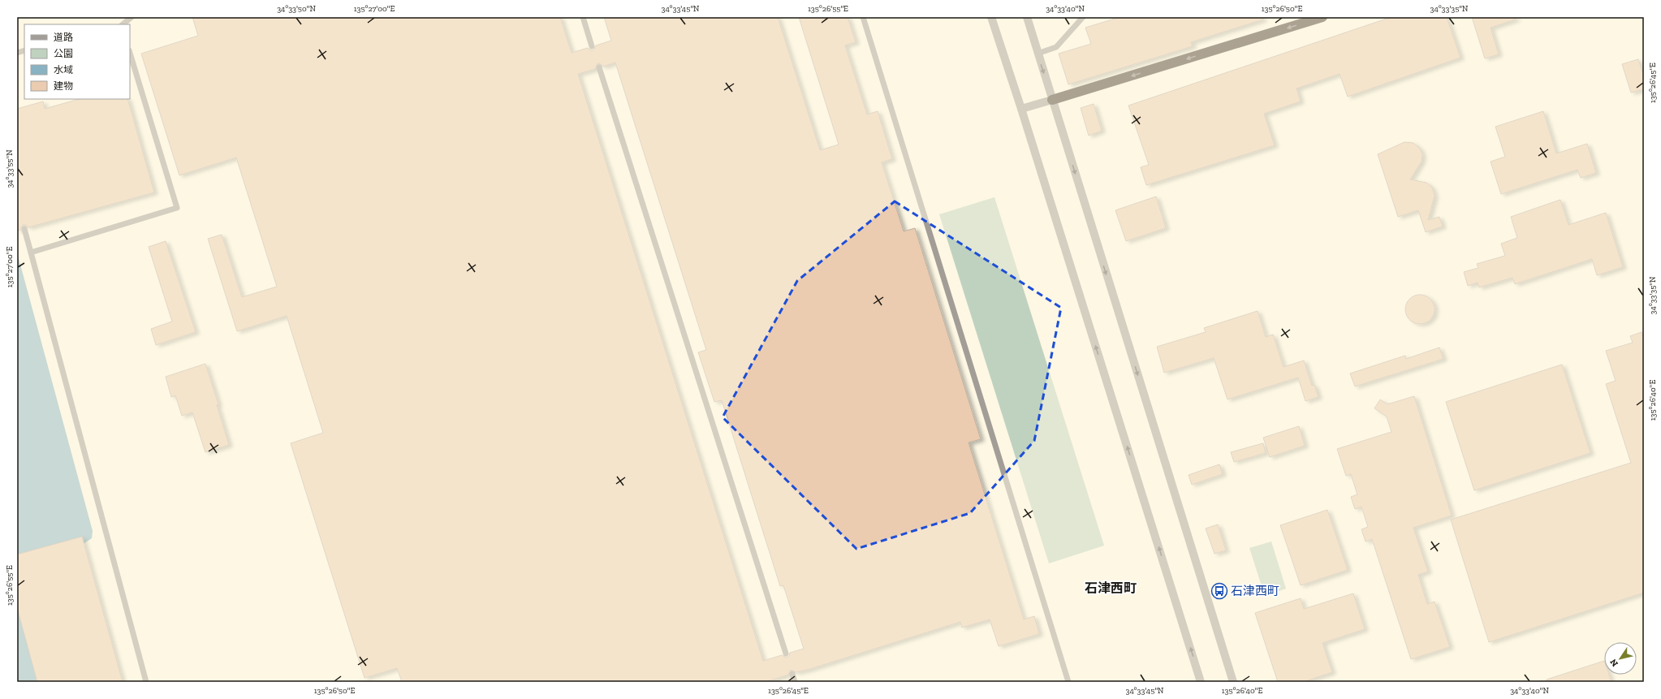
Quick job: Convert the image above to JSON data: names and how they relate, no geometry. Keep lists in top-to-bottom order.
{
  "districts": ["石津西町"],
  "places": {
    "bus stop": ["石津西町"]
  },
  "legend": [
    "道路",
    "公園",
    "水域",
    "建物"
  ],
  "north": "bottom left",
  "coordinates": [
    "34°33'50\"N",
    "135°27'00\"E",
    "34°33'45\"N",
    "135°26'55\"E",
    "34°33'40\"N",
    "135°26'50\"E",
    "34°33'35\"N",
    "135°26'45\"E",
    "34°33'55\"N",
    "135°26'40\"E"
  ]
}
